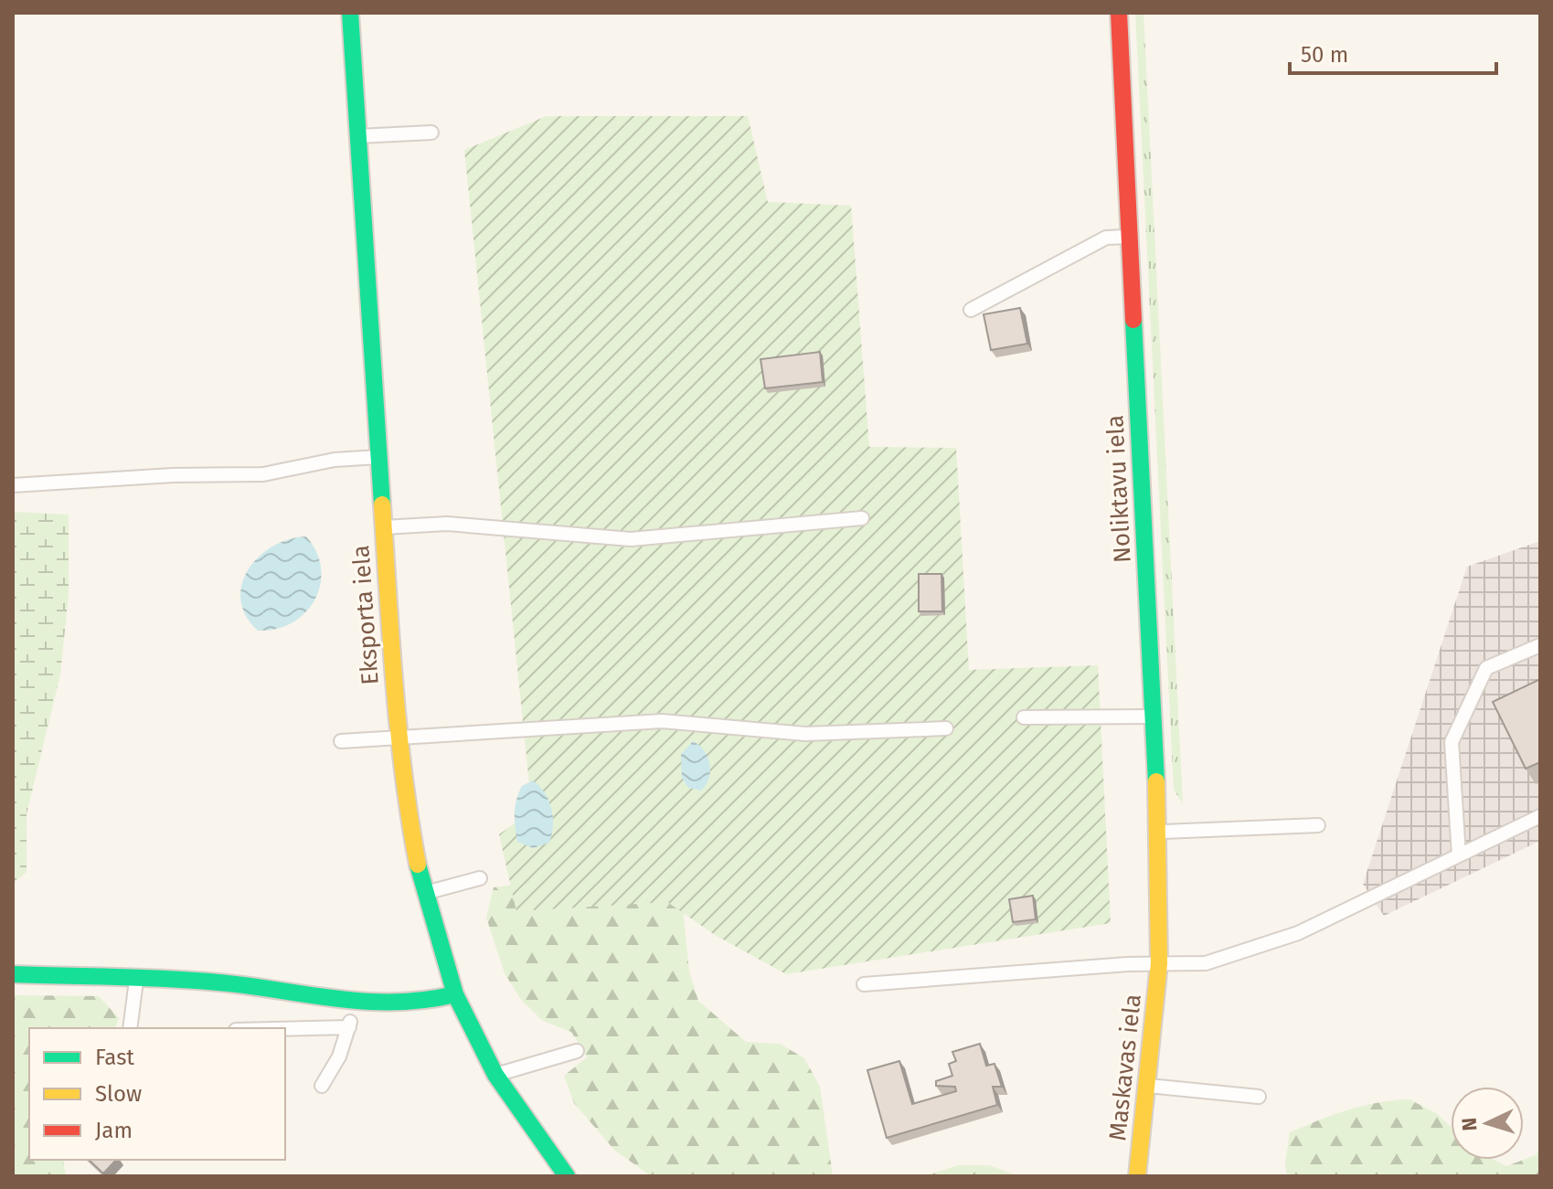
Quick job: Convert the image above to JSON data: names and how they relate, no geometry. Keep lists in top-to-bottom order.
{
  "streets": {
    "street": ["Noliktavu iela", "Eksporta iela", "Maskavas iela"]
  },
  "crossings": [
    ["Noliktavu iela", "Maskavas iela"]
  ],
  "legend": ["Fast", "Slow", "Jam"],
  "scale_bar": "50 m",
  "north": "left"
}
